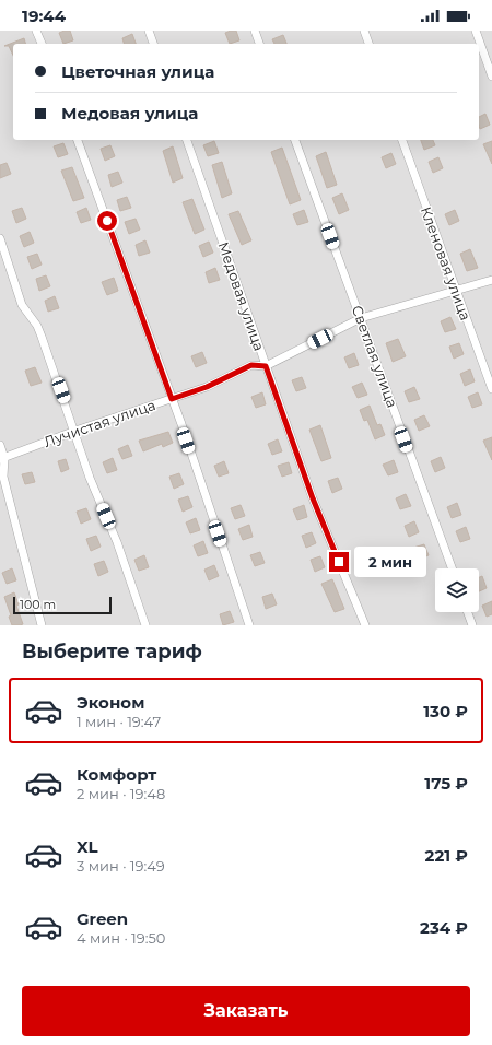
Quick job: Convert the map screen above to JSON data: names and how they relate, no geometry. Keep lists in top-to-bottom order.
{
  "streets": {
    "street": [
      "Кленовая улица",
      "Медовая улица",
      "Светлая улица",
      "Лучистая улица"
    ]
  },
  "crossings": [
    ["Кленовая улица", "Лучистая улица"],
    ["Медовая улица", "Лучистая улица"],
    ["Светлая улица", "Лучистая улица"]
  ],
  "scale_bar": "100 m",
  "page": {
    "status": "19:44",
    "banner": ["Цветочная улица", "Медовая улица"],
    "bubble": "2 мин",
    "scale": "100 m",
    "heading": "Выберите тариф",
    "list": [
      {
        "name": "Эконом",
        "note": "1 мин · 19:47",
        "value": "130 ₽"
      },
      {
        "name": "Комфорт",
        "note": "2 мин · 19:48",
        "value": "175 ₽"
      },
      {
        "name": "XL",
        "note": "3 мин · 19:49",
        "value": "221 ₽"
      },
      {
        "name": "Green",
        "note": "4 мин · 19:50",
        "value": "234 ₽"
      }
    ],
    "buttons": "Заказать"
  }
}
